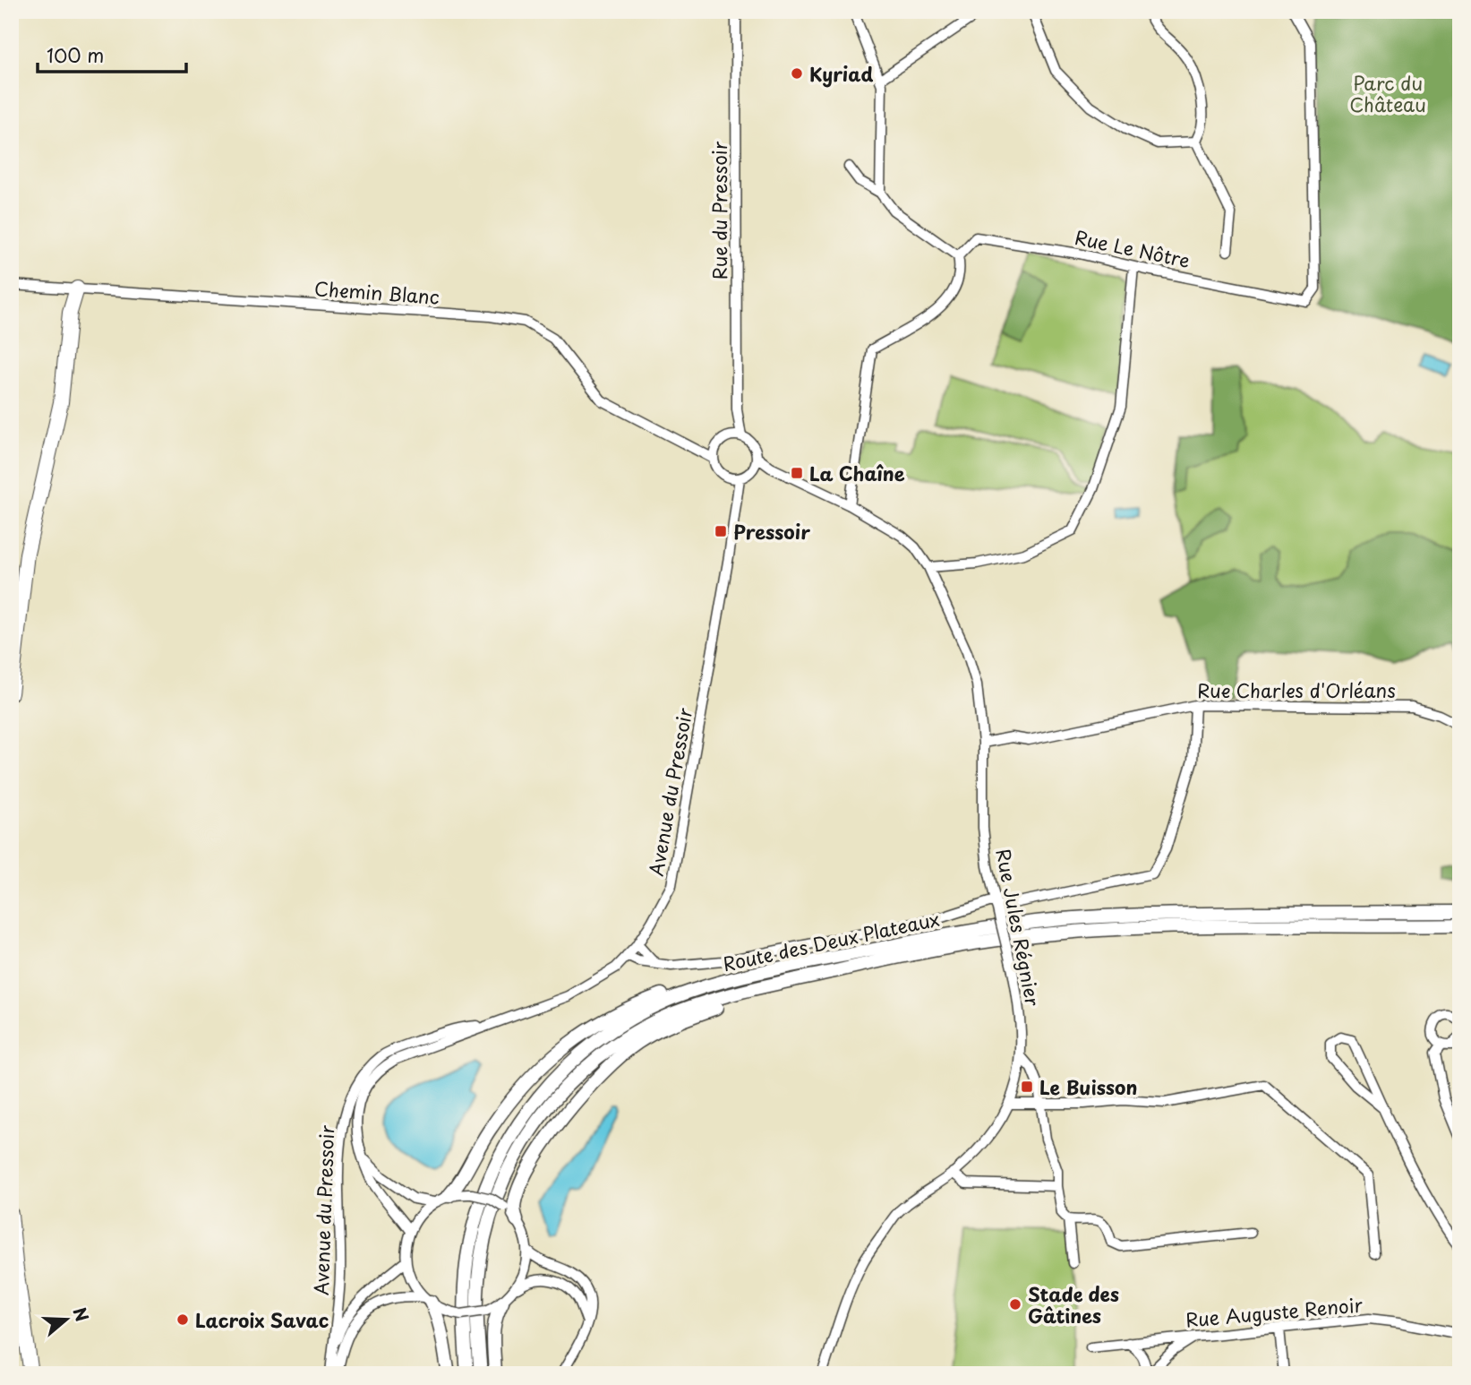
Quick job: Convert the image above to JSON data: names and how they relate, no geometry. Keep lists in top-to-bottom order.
{
  "streets": {
    "main road": ["Route des Deux Plateaux"],
    "street": [
      "Rue du Pressoir",
      "Rue Le Nôtre",
      "Chemin Blanc",
      "Rue Charles d'Orléans",
      "Avenue du Pressoir",
      "Rue Jules Régnier",
      "Rue Auguste Renoir"
    ]
  },
  "crossings": [
    ["Rue du Pressoir", "Chemin Blanc"],
    ["Rue du Pressoir", "Avenue du Pressoir"],
    ["Rue du Pressoir", "Rue Jules Régnier"],
    ["Chemin Blanc", "Avenue du Pressoir"],
    ["Chemin Blanc", "Rue Jules Régnier"],
    ["Rue Charles d'Orléans", "Rue Jules Régnier"],
    ["Avenue du Pressoir", "Rue Jules Régnier"]
  ],
  "parks": ["Parc du Château"],
  "places": {
    "other": ["Kyriad", "Stade des Gâtines", "Lacroix Savac"],
    "transit": ["La Chaîne", "Pressoir", "Le Buisson"]
  },
  "scale_bar": "100 m",
  "north": "right"
}
